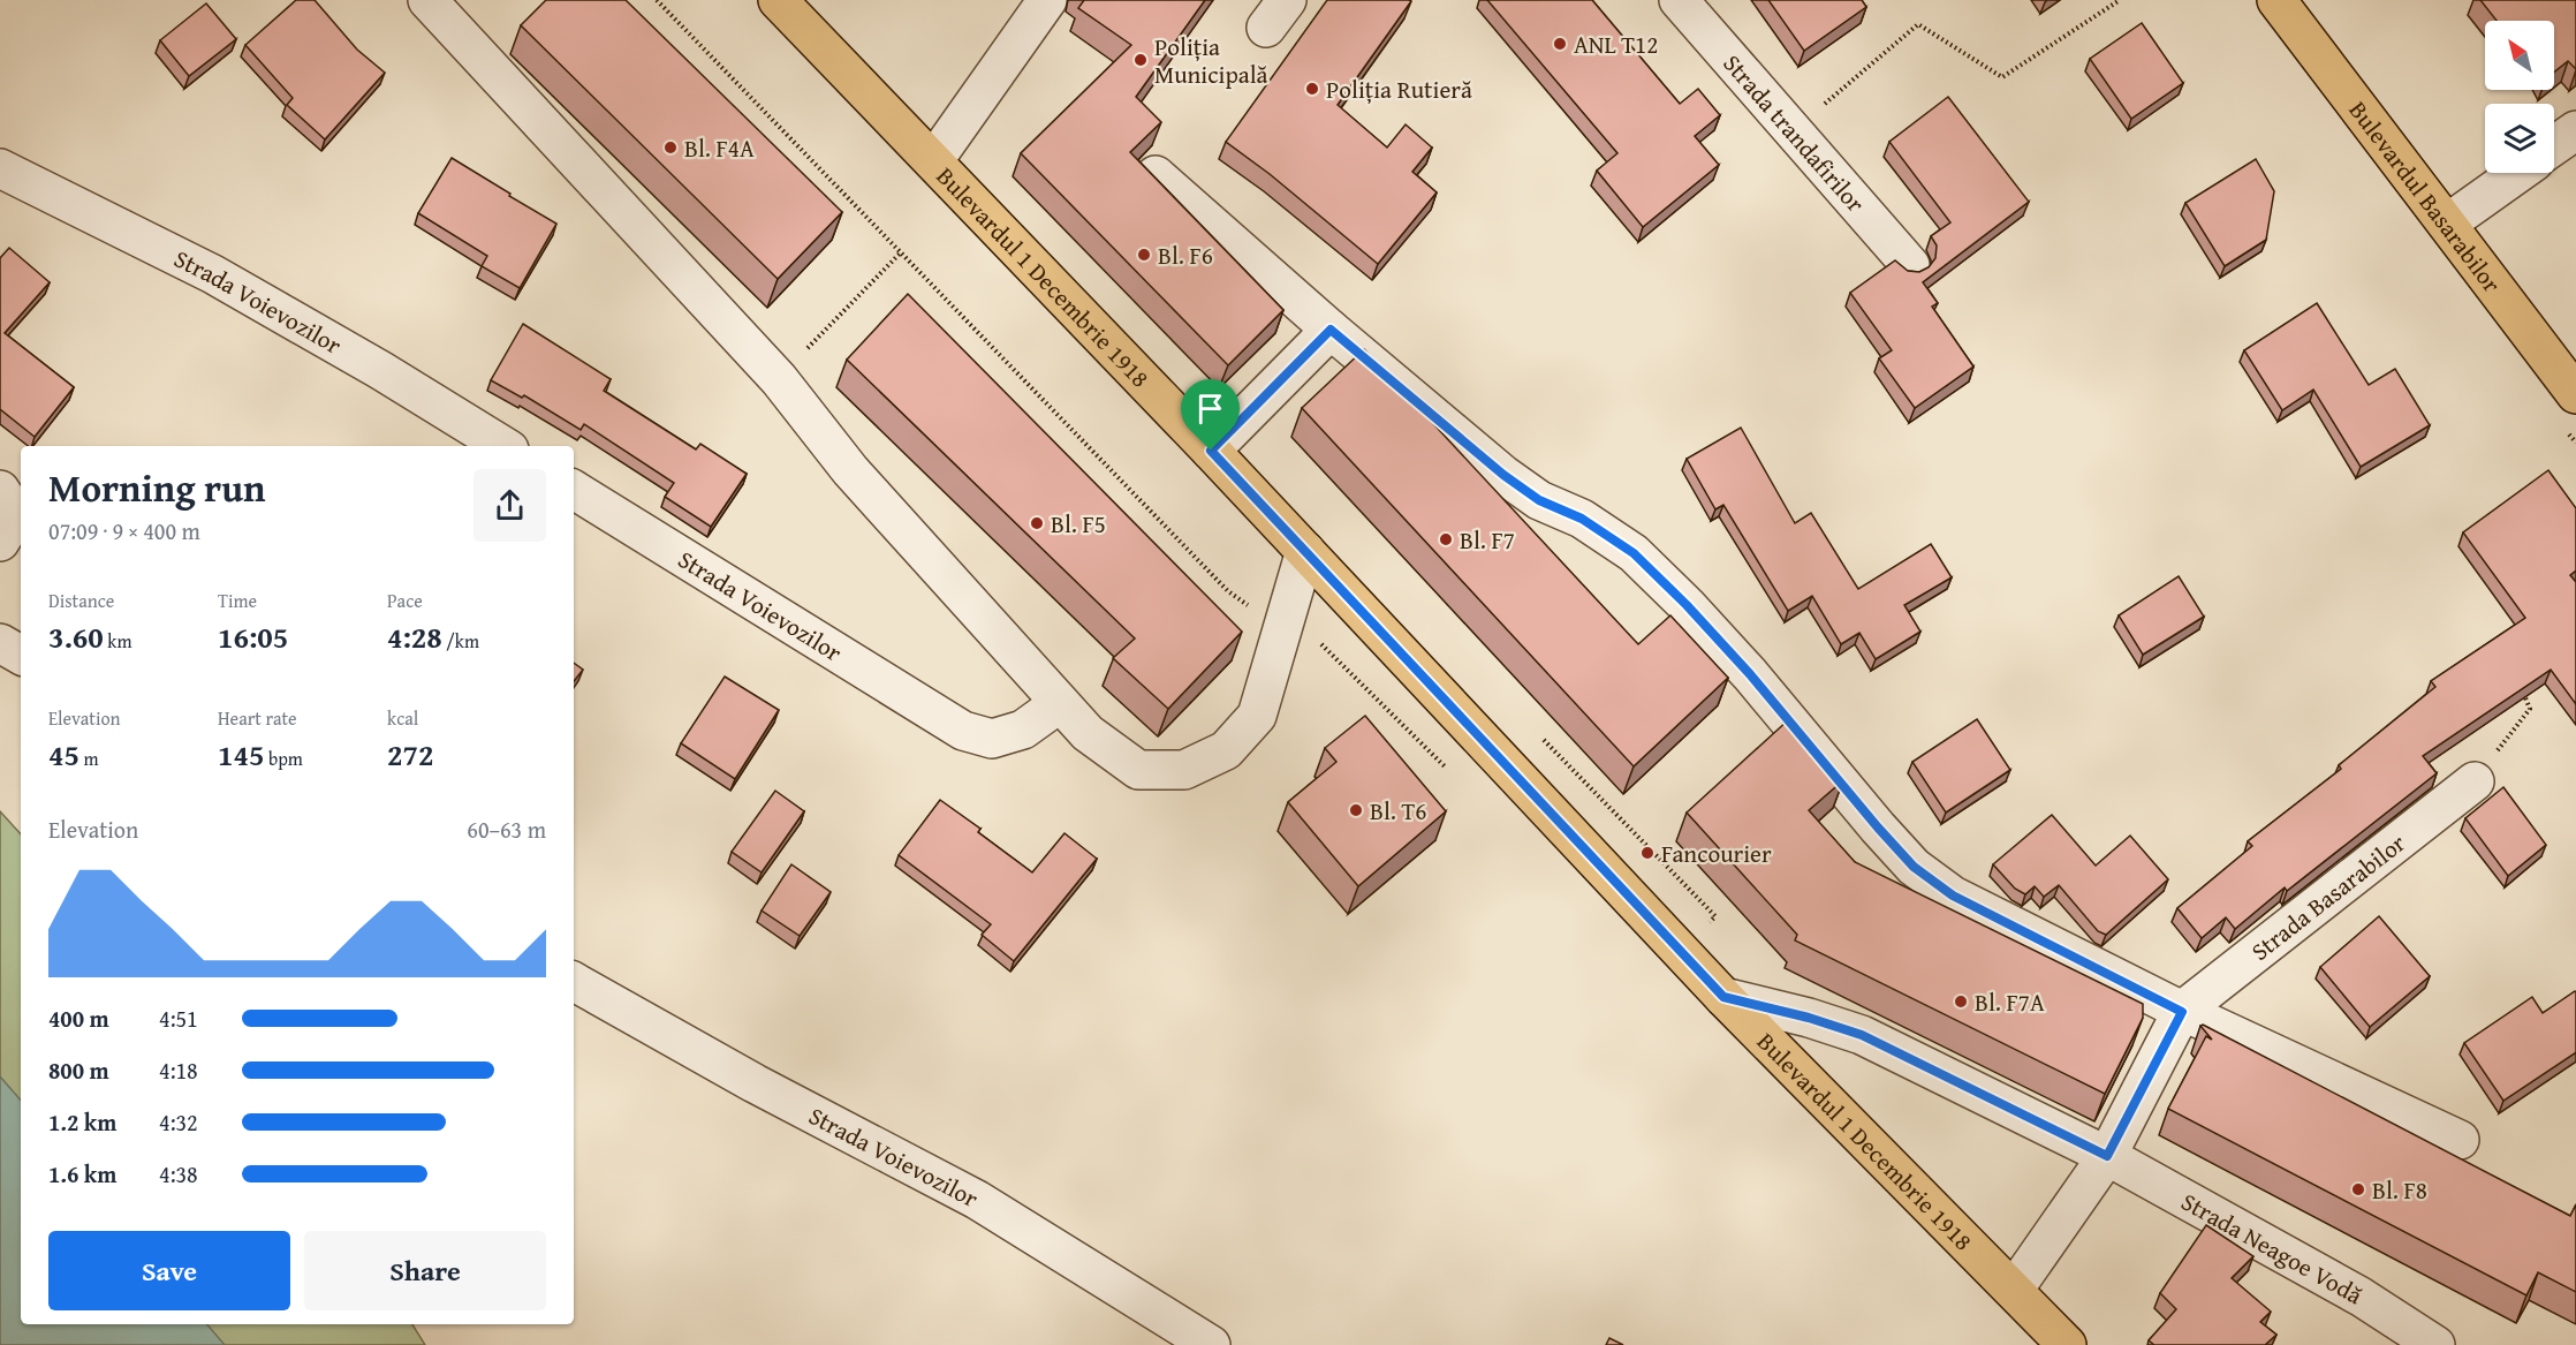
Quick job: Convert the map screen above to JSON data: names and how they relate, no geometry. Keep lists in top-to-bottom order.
{
  "streets": {
    "main road": ["Bulevardul Basarabilor", "Bulevardul 1 Decembrie 1918"],
    "street": [
      "Strada trandafirilor",
      "Strada Voievozilor",
      "Strada Basarabilor",
      "Strada Neagoe Vodă"
    ]
  },
  "crossings": [
    ["Bulevardul 1 Decembrie 1918", "Strada Neagoe Vodă"]
  ],
  "places": [
    "ANL T12",
    "Poliția Municipală",
    "Poliția Rutieră",
    "Bl. F4A",
    "Bl. F6",
    "Bl. F5",
    "Bl. F7",
    "Bl. T6",
    "Fancourier",
    "Bl. F7A",
    "Bl. F8"
  ],
  "north": "top left",
  "page": {
    "heading": ["Morning run", "07:09 · 9 × 400 m"],
    "stats": [
      ["Distance", "3.60 km"],
      ["Time", "16:05"],
      ["Pace", "4:28 /km"],
      ["Elevation", "45 m"],
      ["Heart rate", "145 bpm"],
      ["kcal", "272"]
    ],
    "chart": ["Elevation", "60–63 m"],
    "list": [
      {
        "name": "400 m",
        "note": "4:51"
      },
      {
        "name": "800 m",
        "note": "4:18"
      },
      {
        "name": "1.2 km",
        "note": "4:32"
      },
      {
        "name": "1.6 km",
        "note": "4:38"
      }
    ],
    "buttons": ["Save", "Share"]
  }
}
